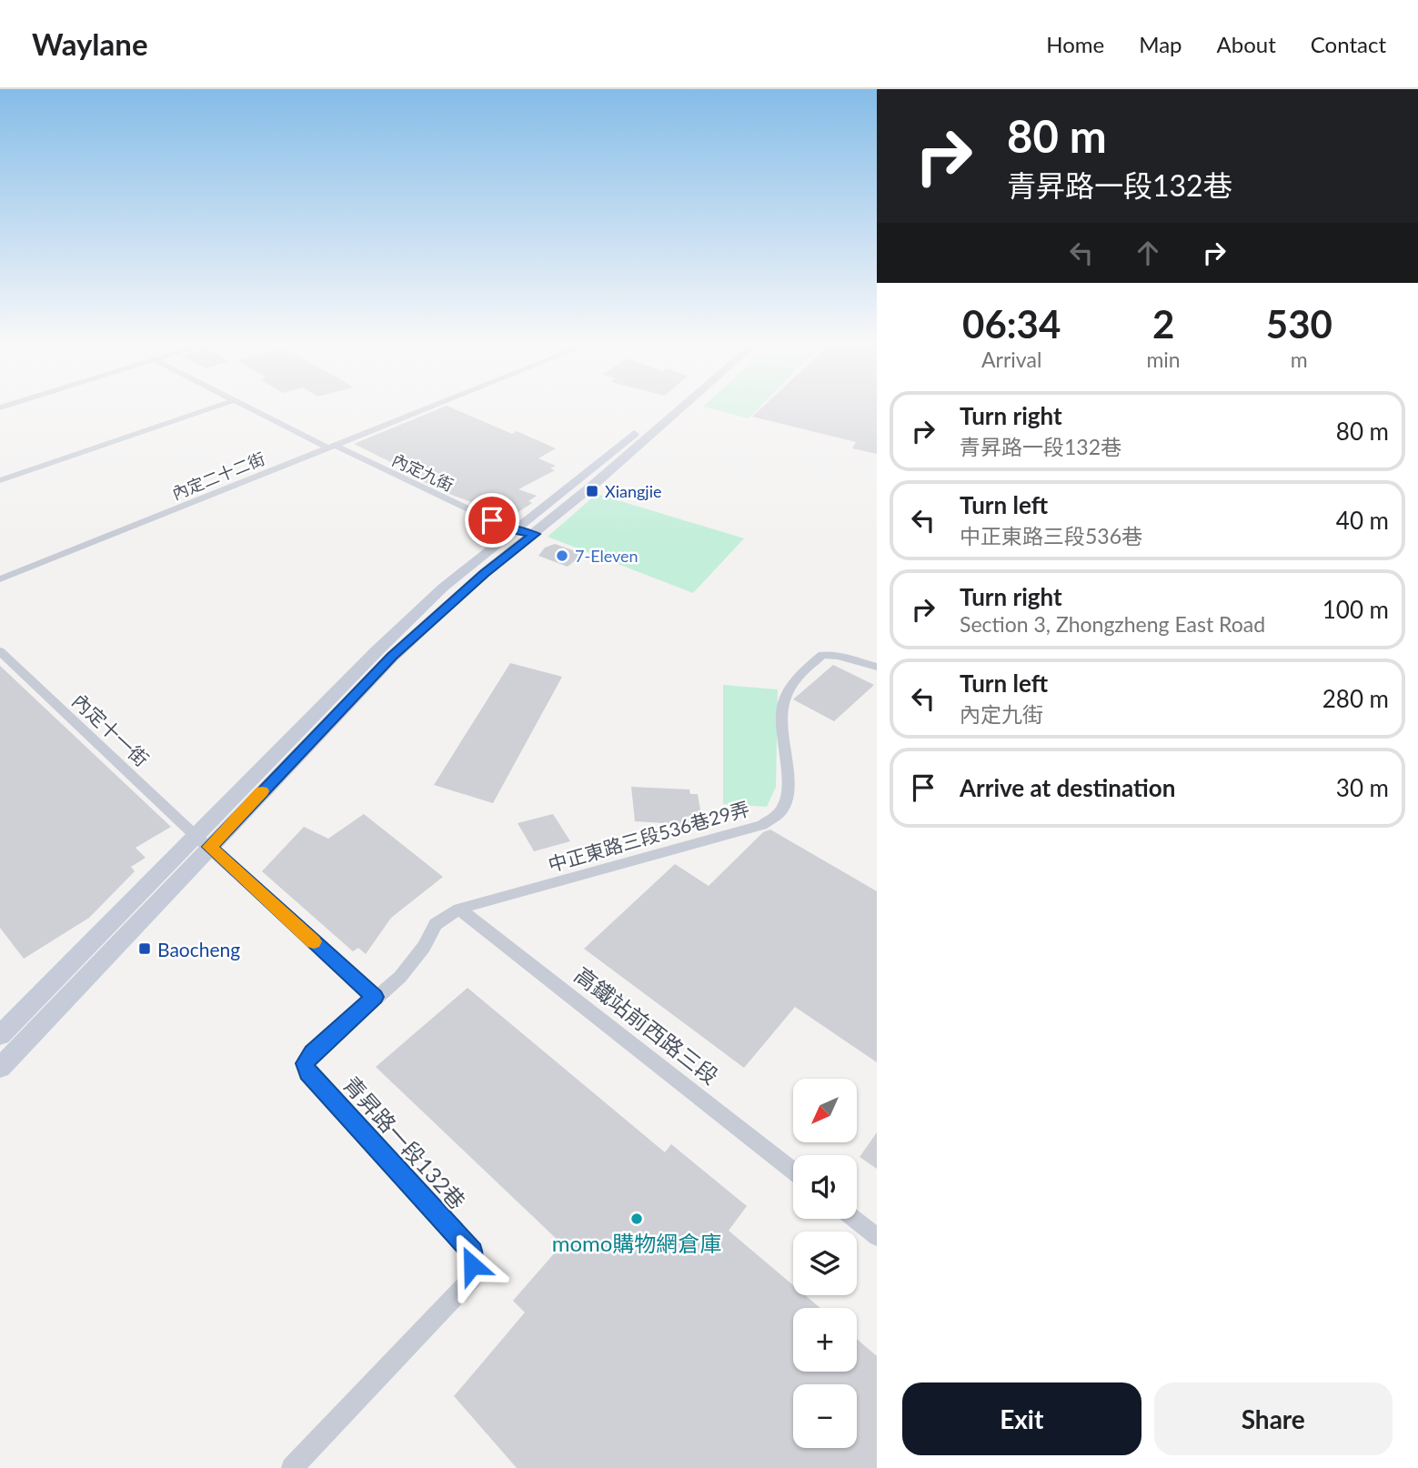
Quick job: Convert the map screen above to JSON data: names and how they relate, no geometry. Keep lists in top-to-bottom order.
{
  "streets": {
    "street": [
      "內定九街",
      "內定二十二街",
      "內定十一街",
      "中正東路三段536巷29弄",
      "高鐵站前西路三段",
      "青昇路一段132巷"
    ]
  },
  "crossings": [
    ["內定九街", "內定二十二街"],
    ["內定十一街", "中正東路三段536巷29弄"],
    ["內定十一街", "青昇路一段132巷"],
    ["中正東路三段536巷29弄", "高鐵站前西路三段"],
    ["中正東路三段536巷29弄", "青昇路一段132巷"]
  ],
  "places": {
    "transit": ["Xiangjie", "Baocheng"],
    "other": ["7-Eleven", "momo購物網倉庫"]
  },
  "north": "bottom left",
  "page": {
    "header": "Waylane",
    "nav": [
      "Home",
      "Map",
      "About",
      "Contact"
    ],
    "turn": ["80 m", "青昇路一段132巷"],
    "eta": [
      "06:34",
      "Arrival",
      "2",
      "min",
      "530",
      "m"
    ],
    "list": [
      {
        "name": "Turn right",
        "note": "青昇路一段132巷",
        "value": "80 m"
      },
      {
        "name": "Turn left",
        "note": "中正東路三段536巷",
        "value": "40 m"
      },
      {
        "name": "Turn right",
        "note": "Section 3, Zhongzheng East Road",
        "value": "100 m"
      },
      {
        "name": "Turn left",
        "note": "內定九街",
        "value": "280 m"
      },
      {
        "name": "Arrive at destination",
        "value": "30 m"
      }
    ],
    "map_buttons": ["+", "−"],
    "buttons": ["Exit", "Share"]
  }
}
